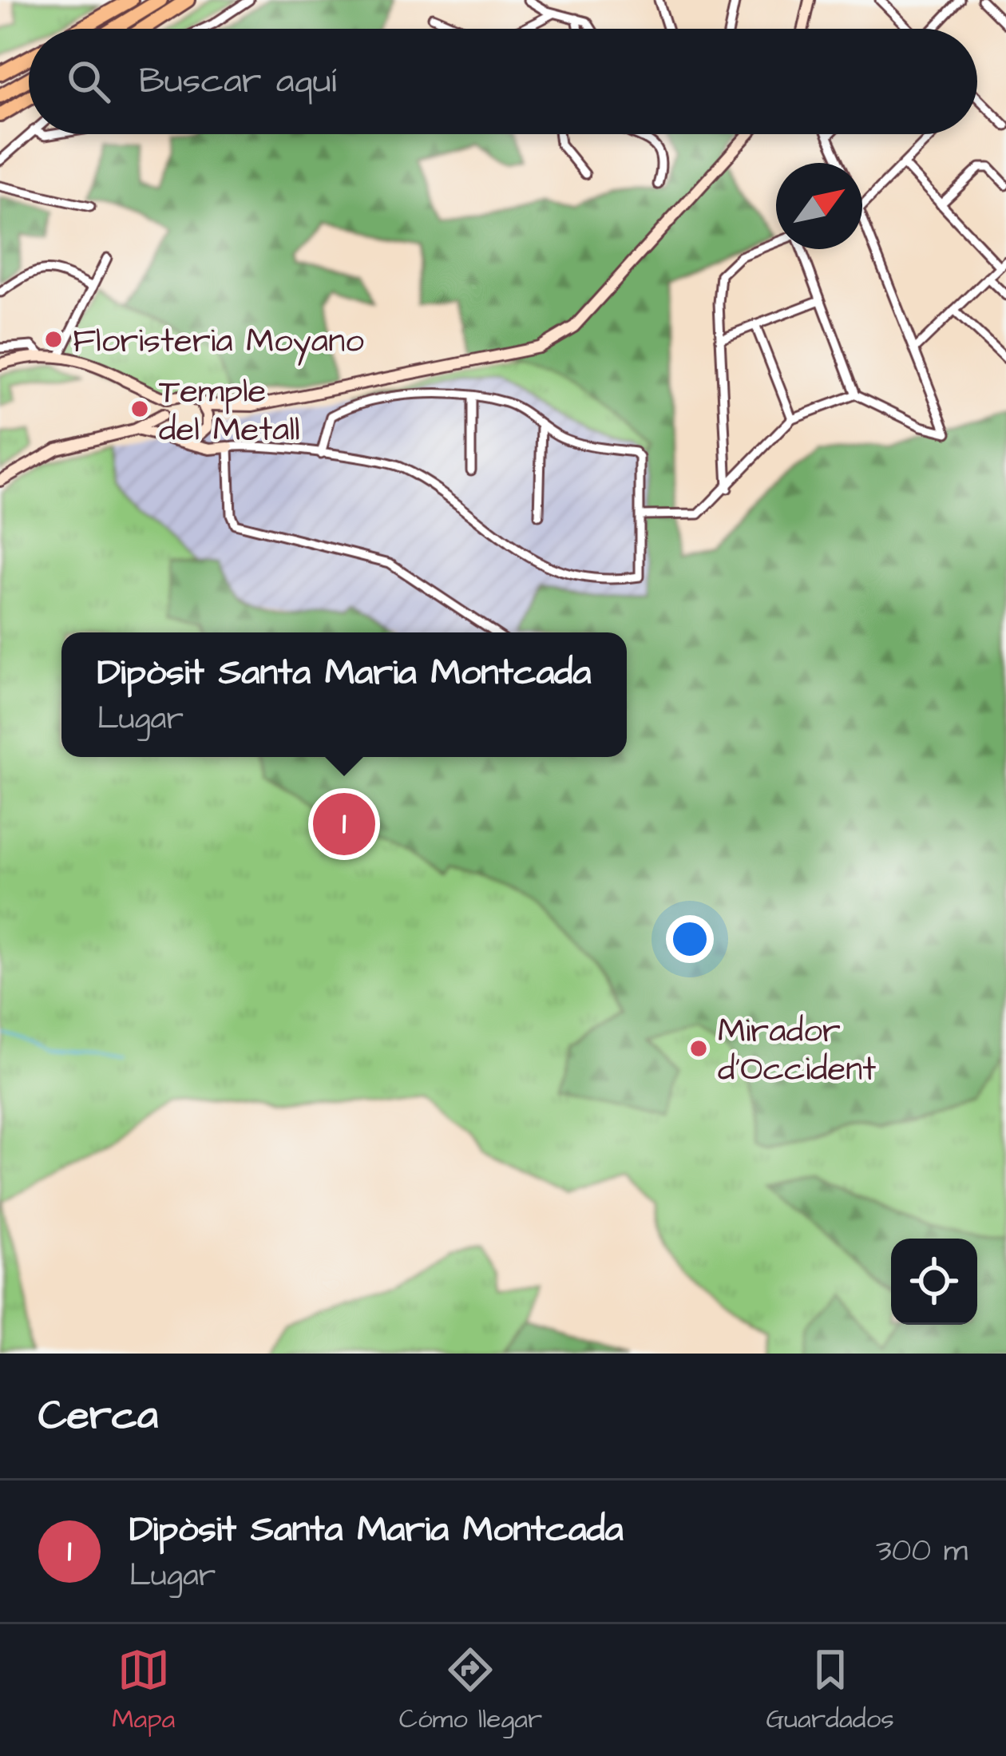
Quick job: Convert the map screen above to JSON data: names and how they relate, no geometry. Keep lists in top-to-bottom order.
{
  "places": ["Floristeria Moyano", "Temple del Metall", "Mirador d'Occident"],
  "north": "top right",
  "page": {
    "search": "Buscar aquí",
    "popup": ["Dipòsit Santa Maria Montcada", "Lugar"],
    "pins": "1",
    "heading": "Cerca",
    "list": [
      {
        "mark": "1",
        "name": "Dipòsit Santa Maria Montcada",
        "note": "Lugar",
        "value": "300 m"
      }
    ],
    "nav": ["Mapa", "Cómo llegar", "Guardados"]
  }
}
